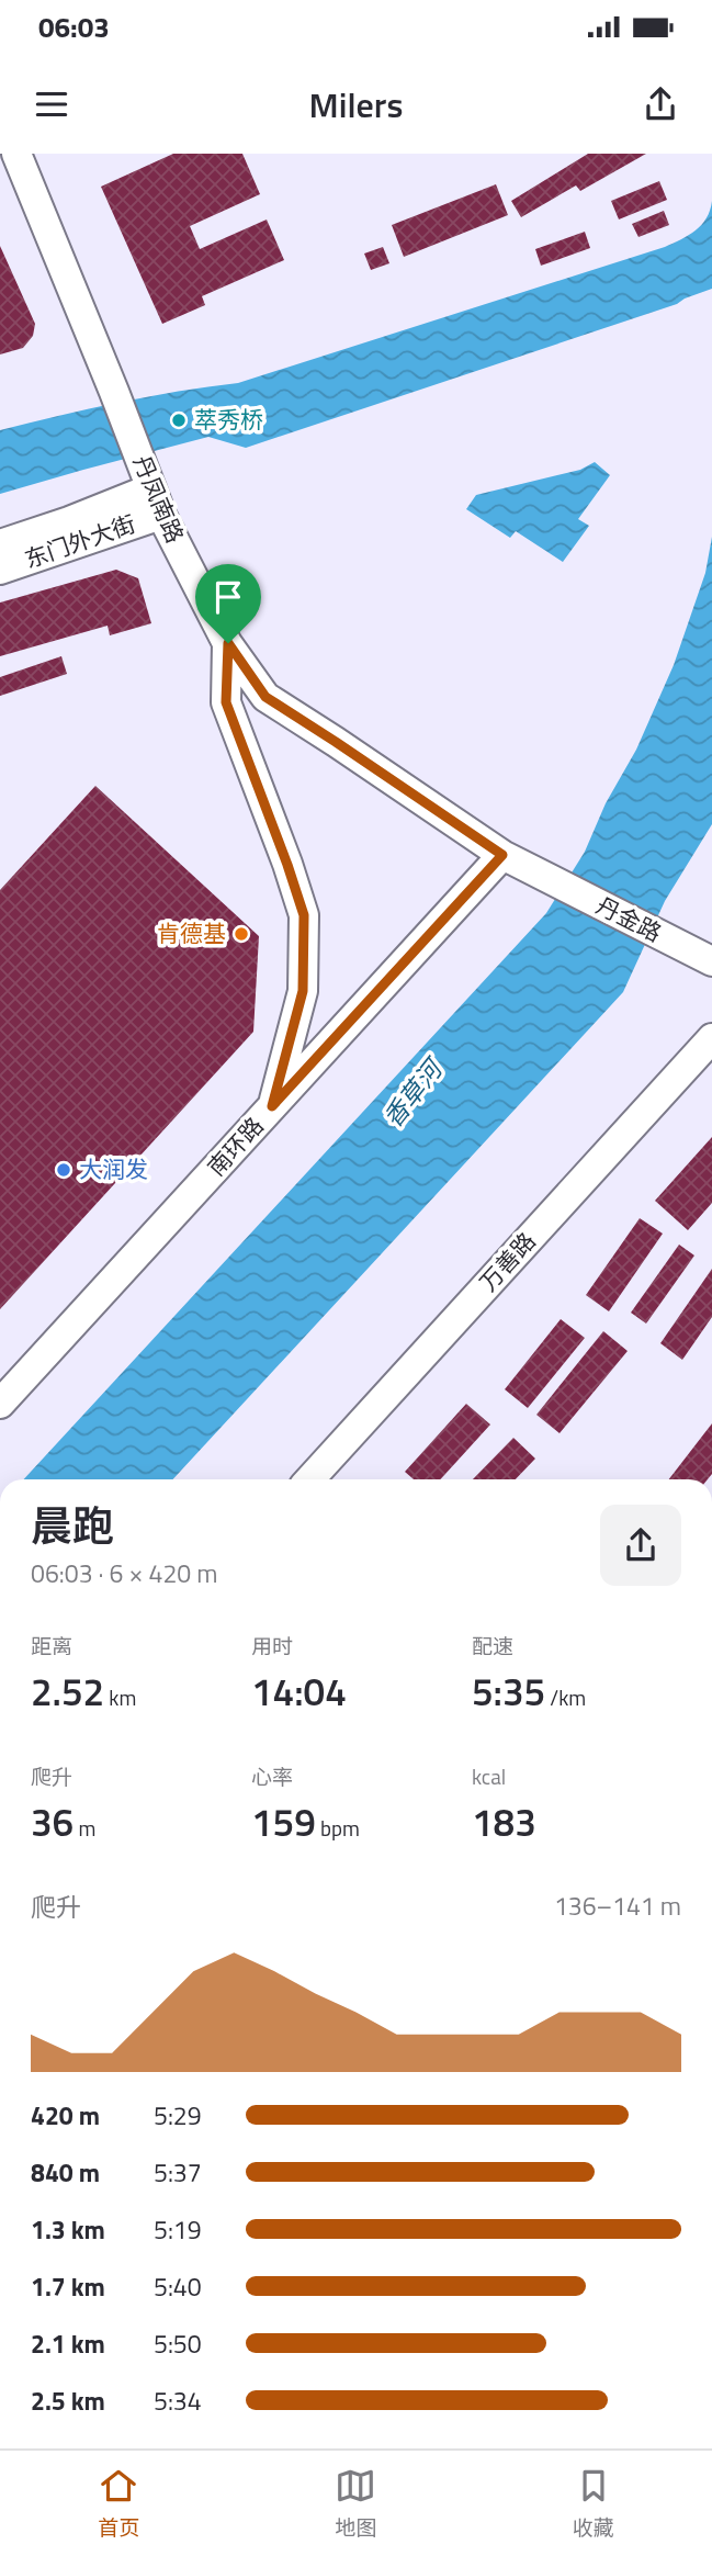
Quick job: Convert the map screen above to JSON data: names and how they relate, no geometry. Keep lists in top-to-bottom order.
{
  "streets": {
    "main road": [
      "丹凤南路",
      "东门外大街",
      "丹金路",
      "南环路",
      "万善路"
    ]
  },
  "crossings": [
    ["丹凤南路", "东门外大街"],
    ["丹凤南路", "丹金路"],
    ["丹凤南路", "南环路"],
    ["丹金路", "南环路"]
  ],
  "water": ["香草河"],
  "places": ["萃秀桥", "肯德基", "大润发"],
  "page": {
    "status": "06:03",
    "header": "Milers",
    "heading": ["晨跑", "06:03 · 6 × 420 m"],
    "stats": [
      ["距离", "2.52 km"],
      ["用时", "14:04"],
      ["配速", "5:35 /km"],
      ["爬升", "36 m"],
      ["心率", "159 bpm"],
      ["kcal", "183"]
    ],
    "chart": ["爬升", "136–141 m"],
    "list": [
      {
        "name": "420 m",
        "note": "5:29"
      },
      {
        "name": "840 m",
        "note": "5:37"
      },
      {
        "name": "1.3 km",
        "note": "5:19"
      },
      {
        "name": "1.7 km",
        "note": "5:40"
      },
      {
        "name": "2.1 km",
        "note": "5:50"
      },
      {
        "name": "2.5 km",
        "note": "5:34"
      }
    ],
    "tabs": ["首页", "地图", "收藏"]
  }
}
